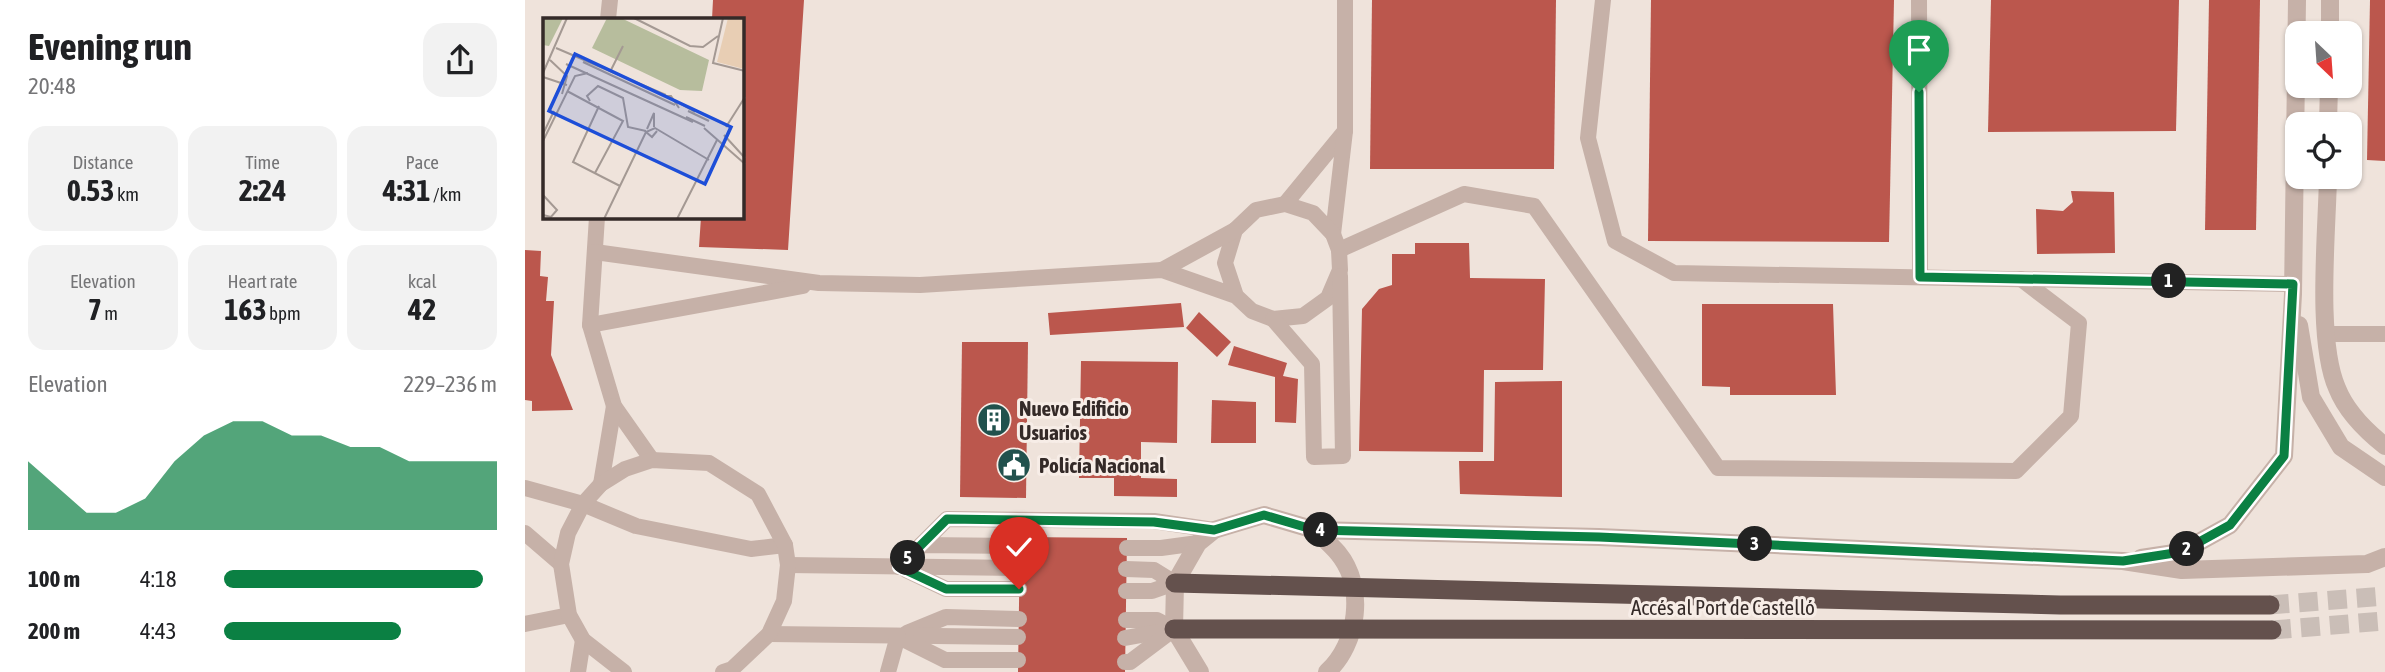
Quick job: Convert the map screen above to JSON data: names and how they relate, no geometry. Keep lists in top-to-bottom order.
{
  "streets": {
    "highway": ["Accés al Port de Castelló"]
  },
  "places": {
    "building": ["Nuevo Edificio Usuarios"],
    "public building": ["Policía Nacional"]
  },
  "north": "bottom right",
  "page": {
    "heading": ["Evening run", "20:48"],
    "stats": [
      ["Distance", "0.53 km"],
      ["Time", "2:24"],
      ["Pace", "4:31 /km"],
      ["Elevation", "7 m"],
      ["Heart rate", "163 bpm"],
      ["kcal", "42"]
    ],
    "pins": [
      "1",
      "4",
      "3",
      "2",
      "5"
    ],
    "chart": ["Elevation", "229–236 m"],
    "list": [
      {
        "name": "100 m",
        "note": "4:18"
      },
      {
        "name": "200 m",
        "note": "4:43"
      }
    ]
  }
}
